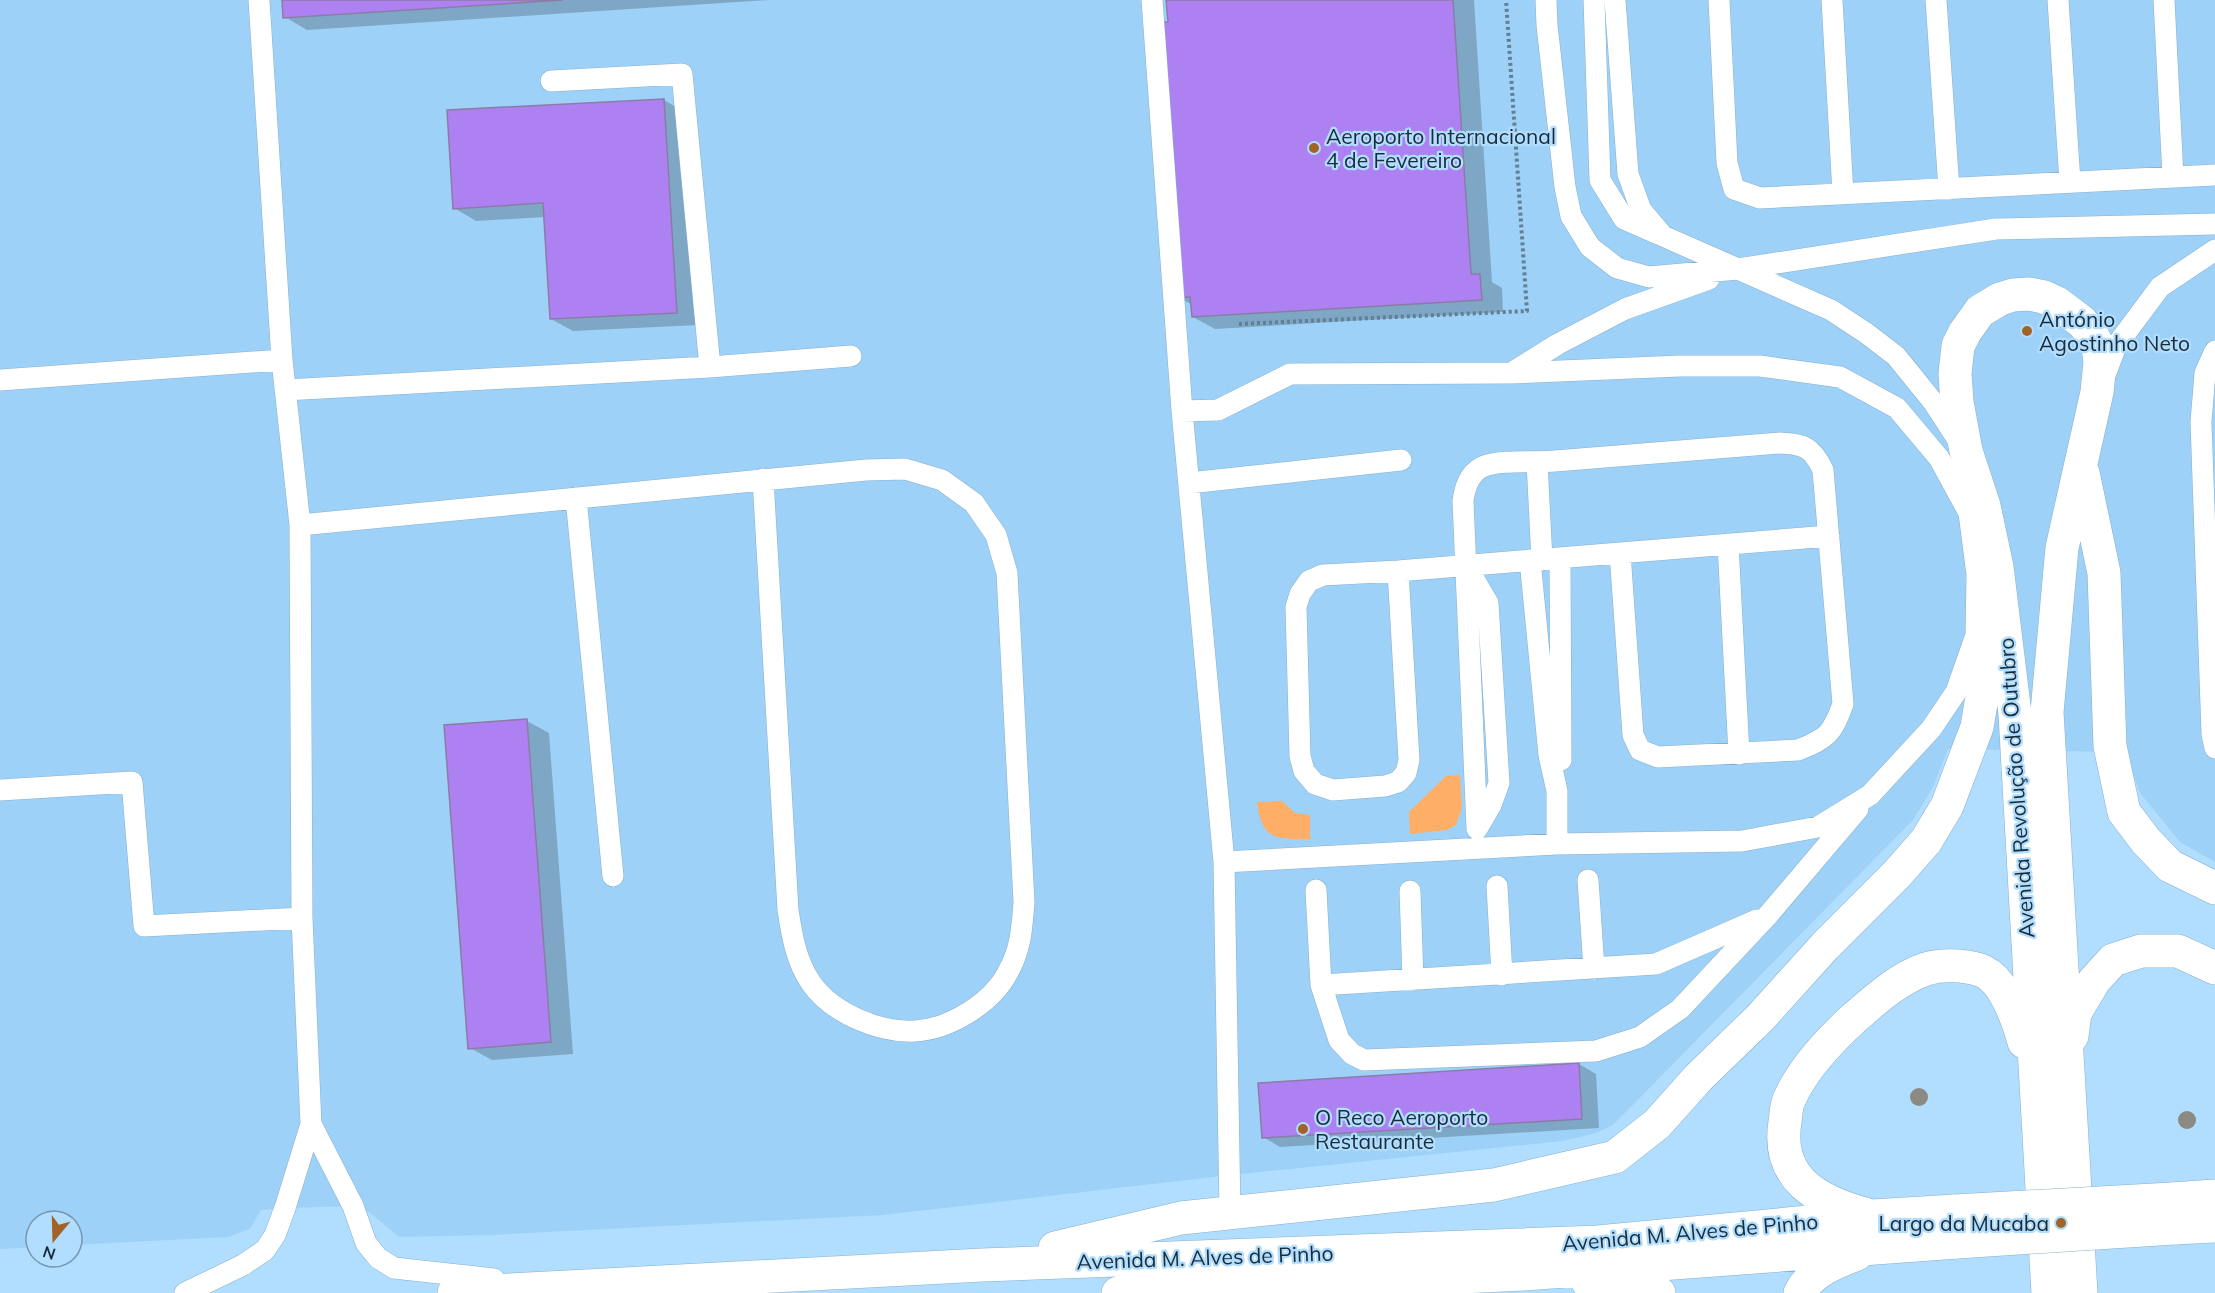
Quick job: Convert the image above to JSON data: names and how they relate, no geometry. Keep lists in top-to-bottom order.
{
  "streets": {
    "main road": ["Avenida Revolução de Outubro", "Avenida M. Alves de Pinho"]
  },
  "places": [
    "Aeroporto Internacional 4 de Fevereiro",
    "António Agostinho Neto",
    "O Reco Aeroporto Restaurante",
    "Largo da Mucaba"
  ],
  "north": "bottom"
}
